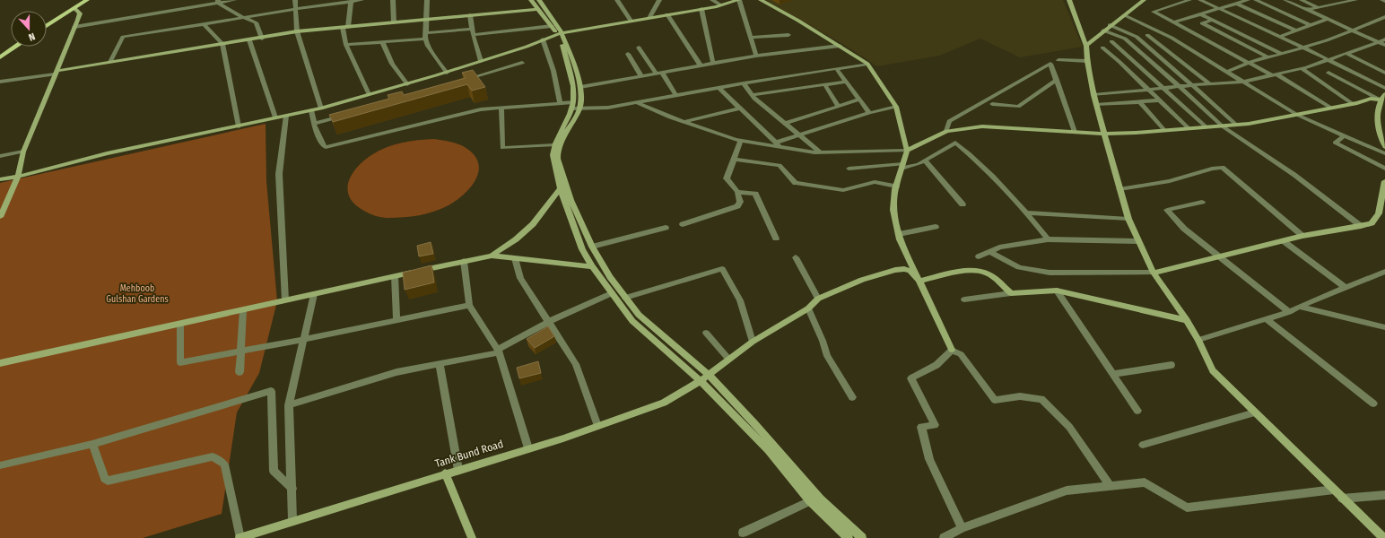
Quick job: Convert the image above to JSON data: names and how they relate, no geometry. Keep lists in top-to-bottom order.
{
  "streets": {
    "street": ["Tank Bund Road"]
  },
  "parks": ["Mehboob Gulshan Gardens"],
  "north": "bottom"
}
